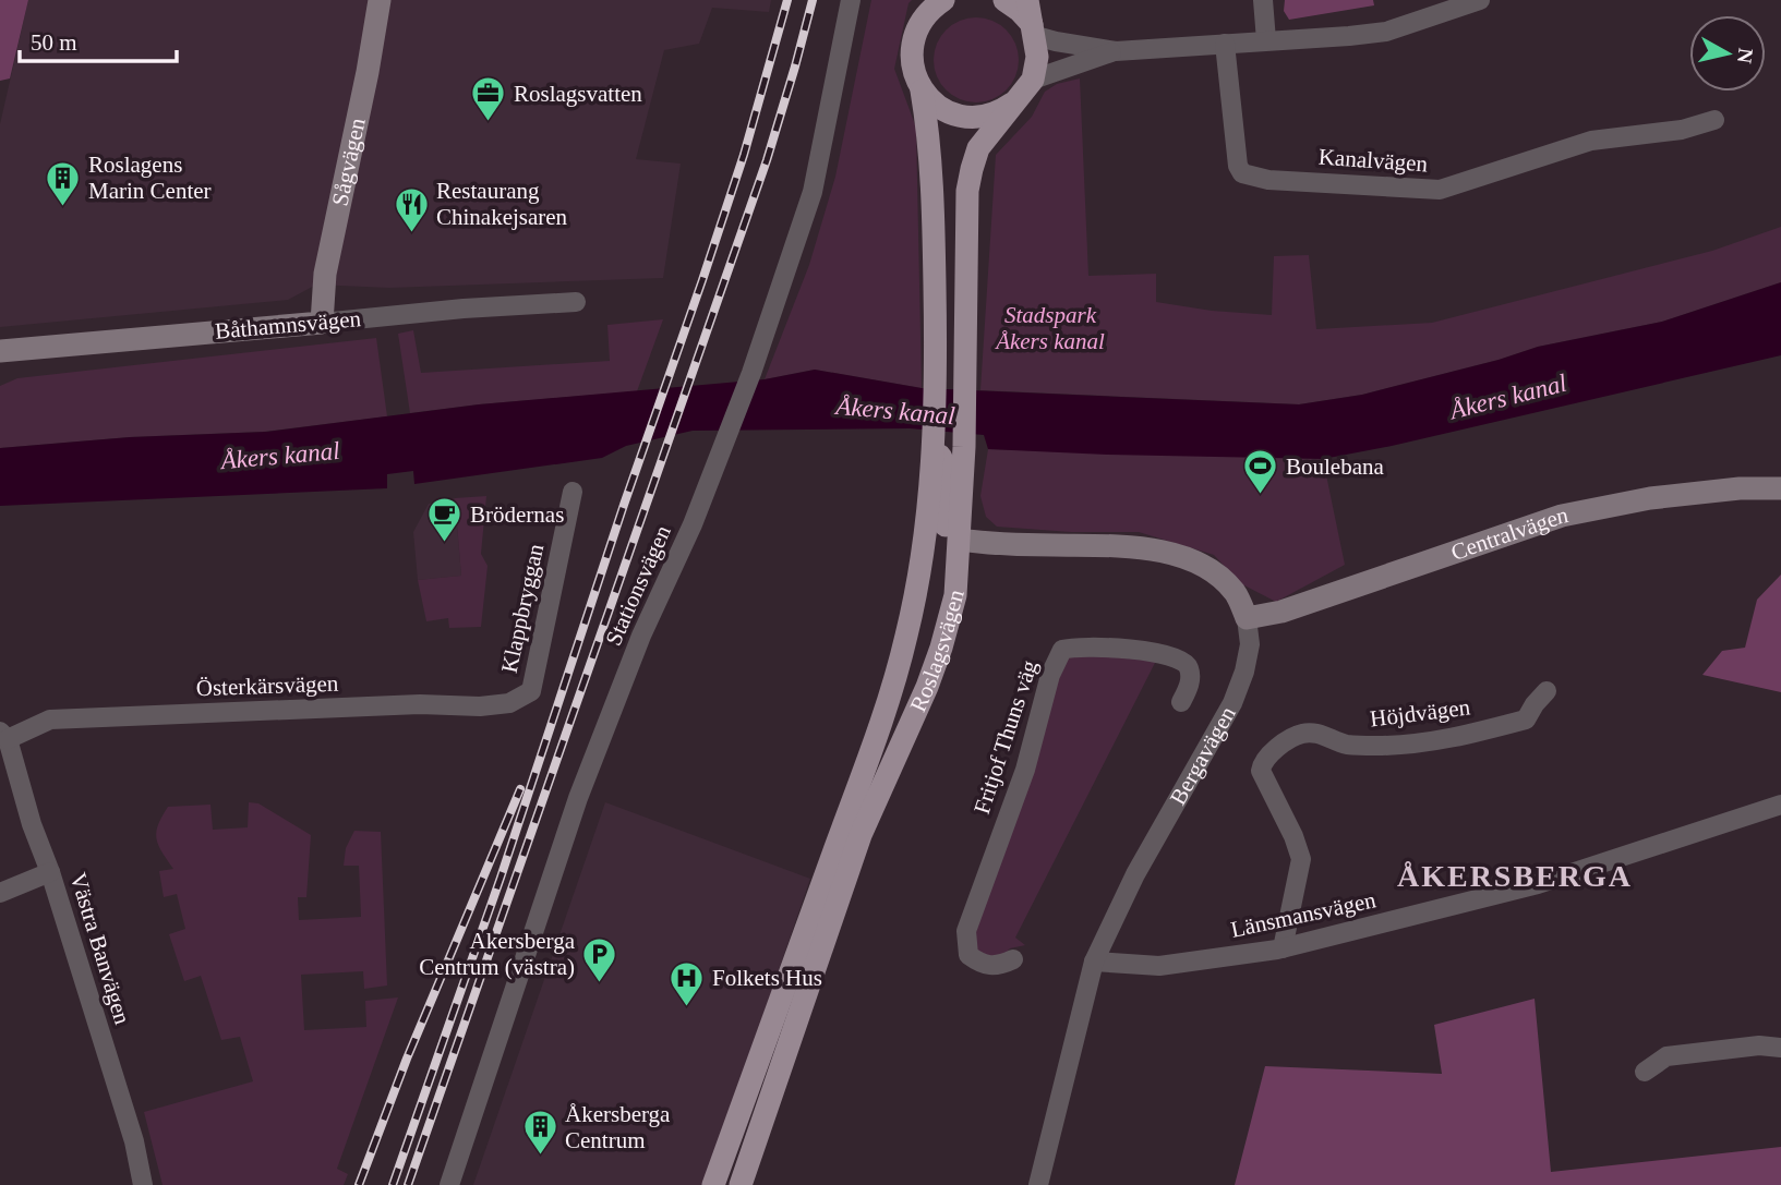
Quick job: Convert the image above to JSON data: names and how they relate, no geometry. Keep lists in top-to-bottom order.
{
  "streets": {
    "main road": ["Roslagsvägen"],
    "street": [
      "Kanalvägen",
      "Sågvägen",
      "Båthamnsvägen",
      "Centralvägen",
      "Stationsvägen",
      "Klappbryggan",
      "Österkärsvägen",
      "Höjdvägen",
      "Fritjof Thuns väg",
      "Bergavägen",
      "Länsmansvägen",
      "Västra Banvägen"
    ]
  },
  "crossings": [
    ["Sågvägen", "Båthamnsvägen"],
    ["Centralvägen", "Bergavägen"],
    ["Klappbryggan", "Österkärsvägen"],
    ["Roslagsvägen", "Bergavägen"],
    ["Österkärsvägen", "Västra Banvägen"],
    ["Höjdvägen", "Länsmansvägen"],
    ["Bergavägen", "Länsmansvägen"]
  ],
  "districts": ["ÅKERSBERGA"],
  "water": ["Åkers kanal"],
  "parks": ["Stadspark Åkers kanal"],
  "places": {
    "office": ["Roslagsvatten"],
    "building": ["Roslagens Marin Center", "Åkersberga Centrum"],
    "restaurant": ["Restaurang Chinakejsaren"],
    "sports": ["Boulebana"],
    "cafe": ["Brödernas"],
    "parking": ["Akersberga Centrum (västra)"],
    "hospital": ["Folkets Hus"]
  },
  "scale_bar": "50 m",
  "north": "right"
}
